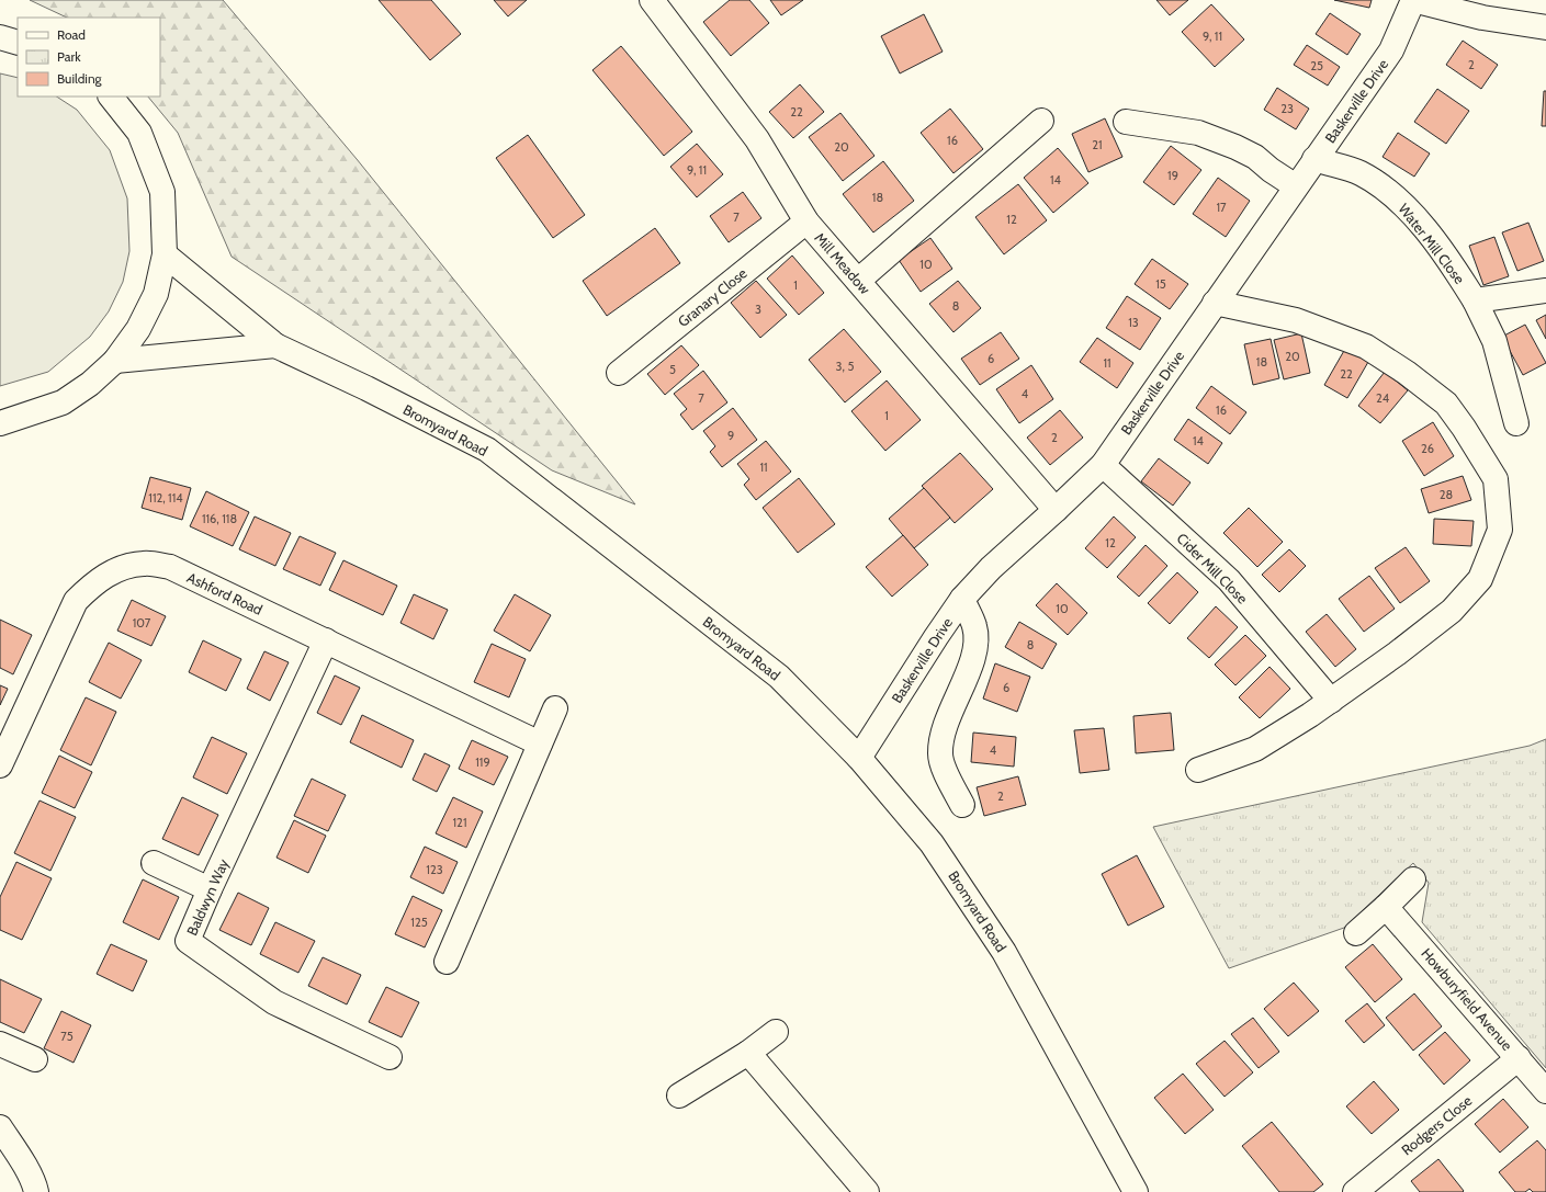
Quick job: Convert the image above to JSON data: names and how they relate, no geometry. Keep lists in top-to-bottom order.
{
  "streets": {
    "main road": [
      "Baskerville Drive",
      "Water Mill Close",
      "Mill Meadow",
      "Granary Close",
      "Bromyard Road",
      "Cider Mill Close",
      "Ashford Road",
      "Baldwyn Way",
      "Howburyfield Avenue",
      "Rodgers Close"
    ]
  },
  "crossings": [
    ["Baskerville Drive", "Water Mill Close"],
    ["Baskerville Drive", "Mill Meadow"],
    ["Baskerville Drive", "Bromyard Road"],
    ["Baskerville Drive", "Cider Mill Close"],
    ["Mill Meadow", "Granary Close"],
    ["Ashford Road", "Baldwyn Way"],
    ["Howburyfield Avenue", "Rodgers Close"]
  ],
  "house_numbers": [
    "9, 11",
    "2",
    "25",
    "23",
    "22",
    "16",
    "21",
    "20",
    "9, 11",
    "19",
    "14",
    "18",
    "17",
    "7",
    "12",
    "10",
    "15",
    "1",
    "8",
    "3",
    "13",
    "20",
    "6",
    "18",
    "11",
    "3, 5",
    "5",
    "22",
    "4",
    "7",
    "24",
    "16",
    "1",
    "9",
    "2",
    "14",
    "26",
    "11",
    "28",
    "112, 114",
    "116, 118",
    "12",
    "10",
    "107",
    "8",
    "6",
    "4",
    "119",
    "2",
    "121",
    "123",
    "125",
    "75"
  ],
  "legend": ["Road", "Park", "Building"]
}
